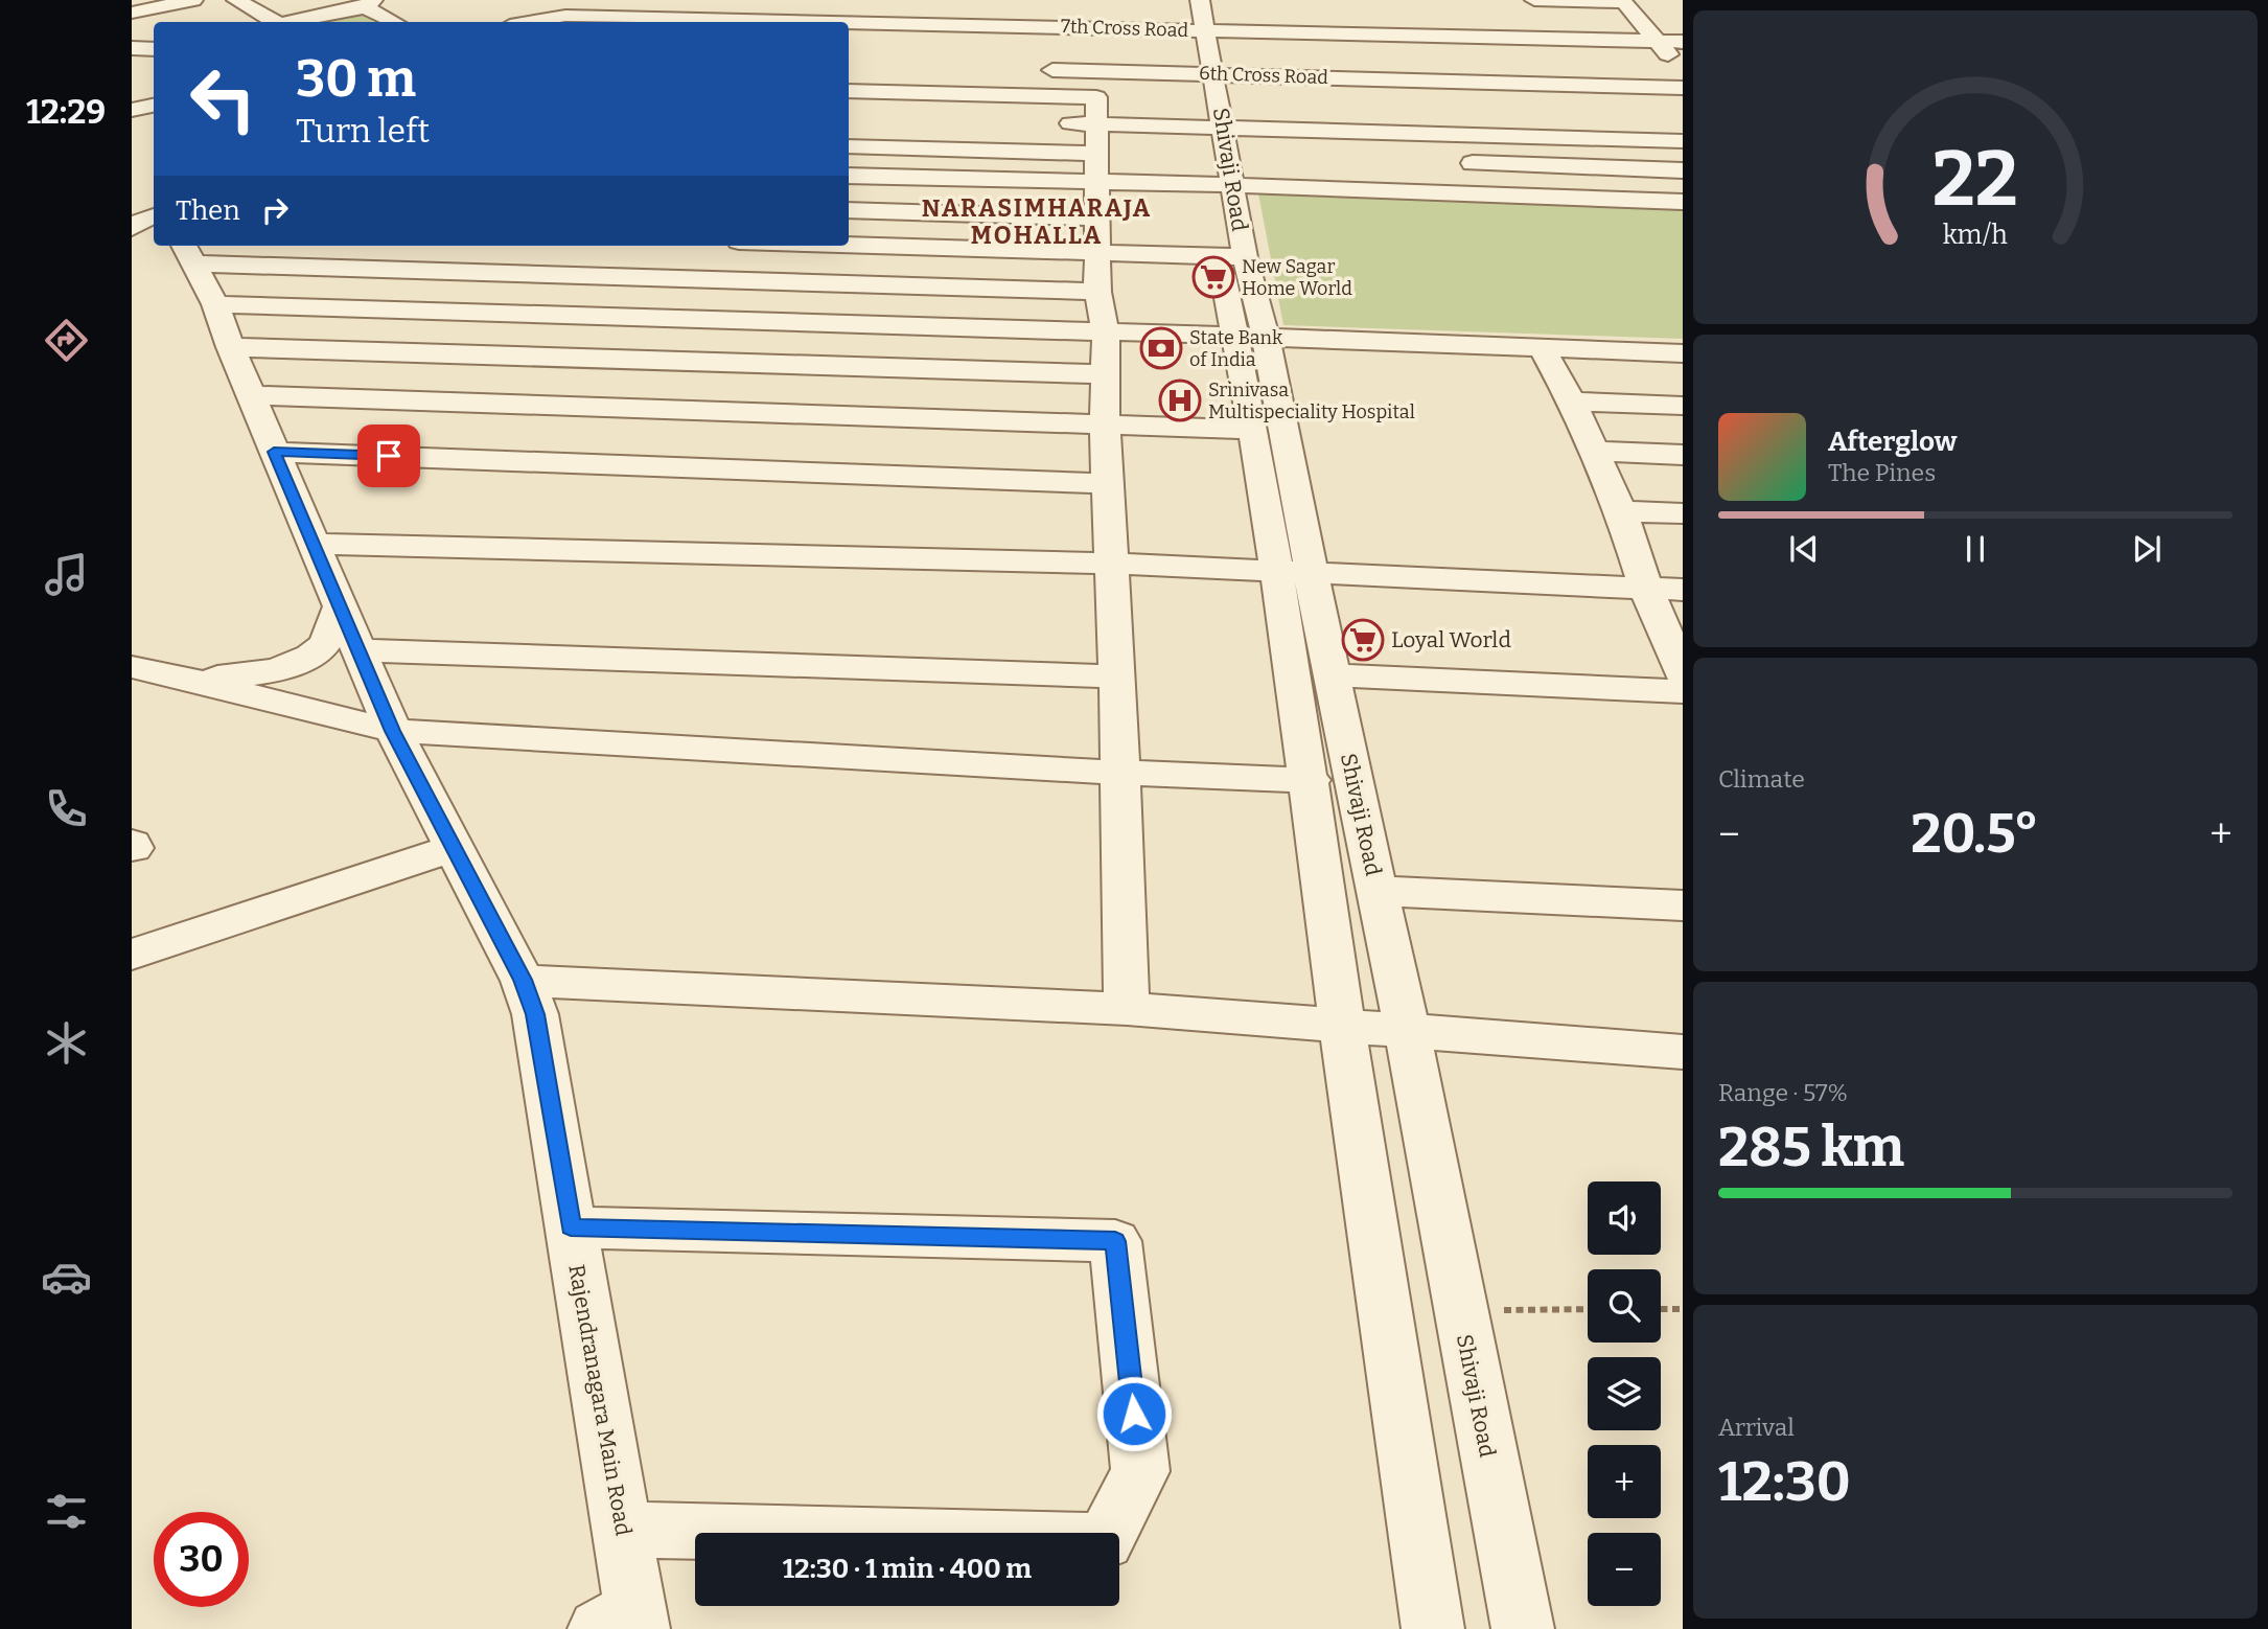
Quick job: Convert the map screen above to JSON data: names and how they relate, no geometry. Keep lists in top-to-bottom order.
{
  "streets": {
    "street": [
      "7th Cross Road",
      "6th Cross Road",
      "Shivaji Road",
      "Rajendranagara Main Road"
    ]
  },
  "crossings": [
    ["7th Cross Road", "Shivaji Road"],
    ["6th Cross Road", "Shivaji Road"]
  ],
  "districts": ["NARASIMHARAJA MOHALLA"],
  "places": {
    "supermarket": ["New Sagar Home World", "Loyal World"],
    "bank": ["State Bank of India"],
    "hospital": ["Srinivasa Multispeciality Hospital"]
  },
  "page": {
    "tabs": "12:29",
    "turn": ["30 m", "Turn left"],
    "then": "Then",
    "song": ["Afterglow", "The Pines"],
    "tile": [
      "Climate",
      ["Range · 57%", "285 km"],
      ["Arrival", "12:30"]
    ],
    "heat": ["−", "20.5°", "+"],
    "map_buttons": ["+", "−"],
    "limit": "30",
    "trip": "12:30 · 1 min · 400 m",
    "gauge": ["22", "km/h"]
  }
}
